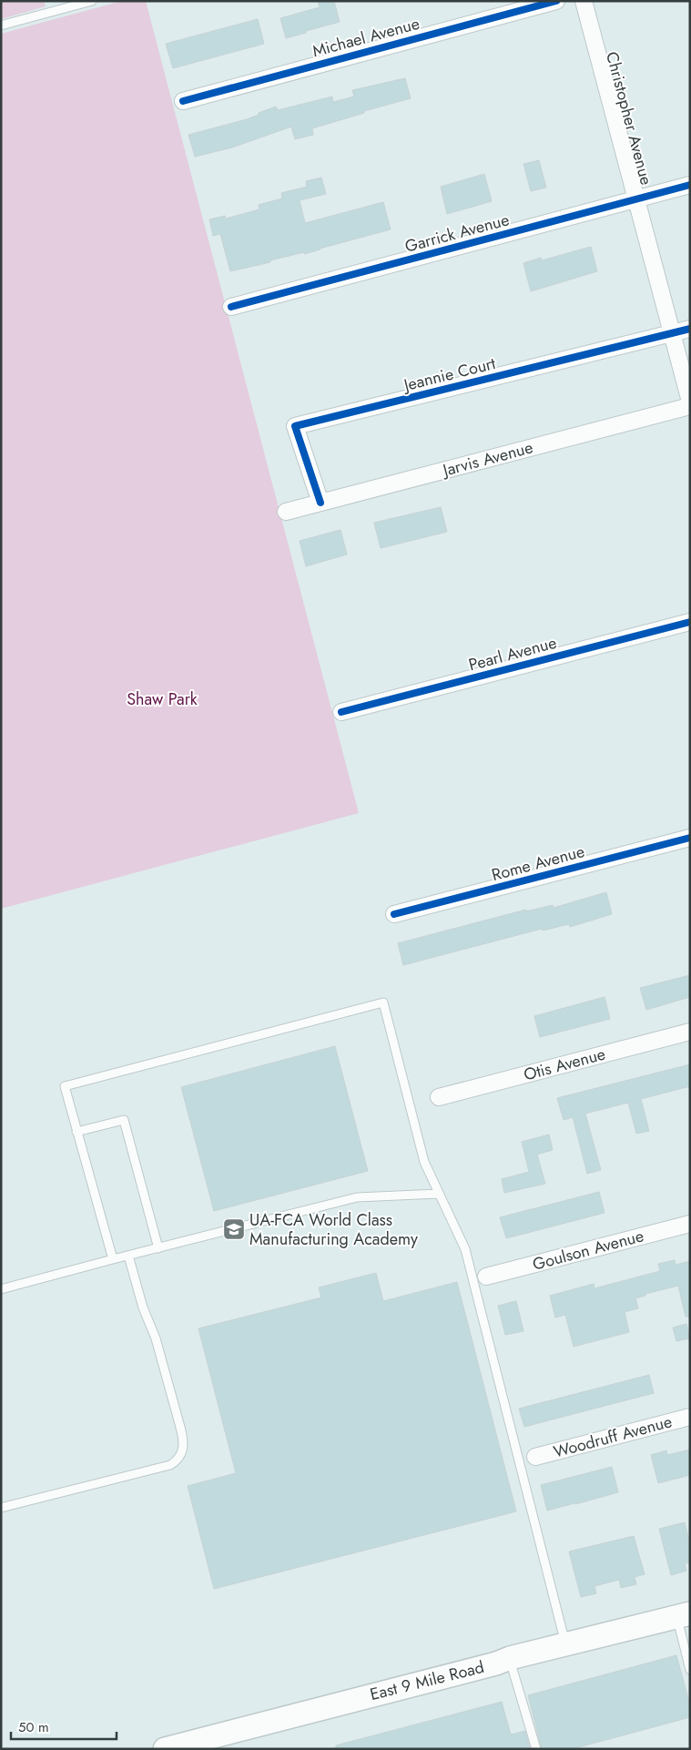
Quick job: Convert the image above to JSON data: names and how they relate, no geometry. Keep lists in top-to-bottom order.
{
  "streets": {
    "main road": ["East 9 Mile Road"],
    "street": [
      "Michael Avenue",
      "Christopher Avenue",
      "Garrick Avenue",
      "Jeannie Court",
      "Jarvis Avenue",
      "Pearl Avenue",
      "Rome Avenue",
      "Otis Avenue",
      "Goulson Avenue",
      "Woodruff Avenue"
    ]
  },
  "crossings": [
    ["Christopher Avenue", "Garrick Avenue"],
    ["Christopher Avenue", "Jeannie Court"],
    ["Jeannie Court", "Jarvis Avenue"]
  ],
  "parks": ["Shaw Park"],
  "places": {
    "school or university": ["UA-FCA World Class Manufacturing Academy"]
  },
  "scale_bar": "50 m"
}
